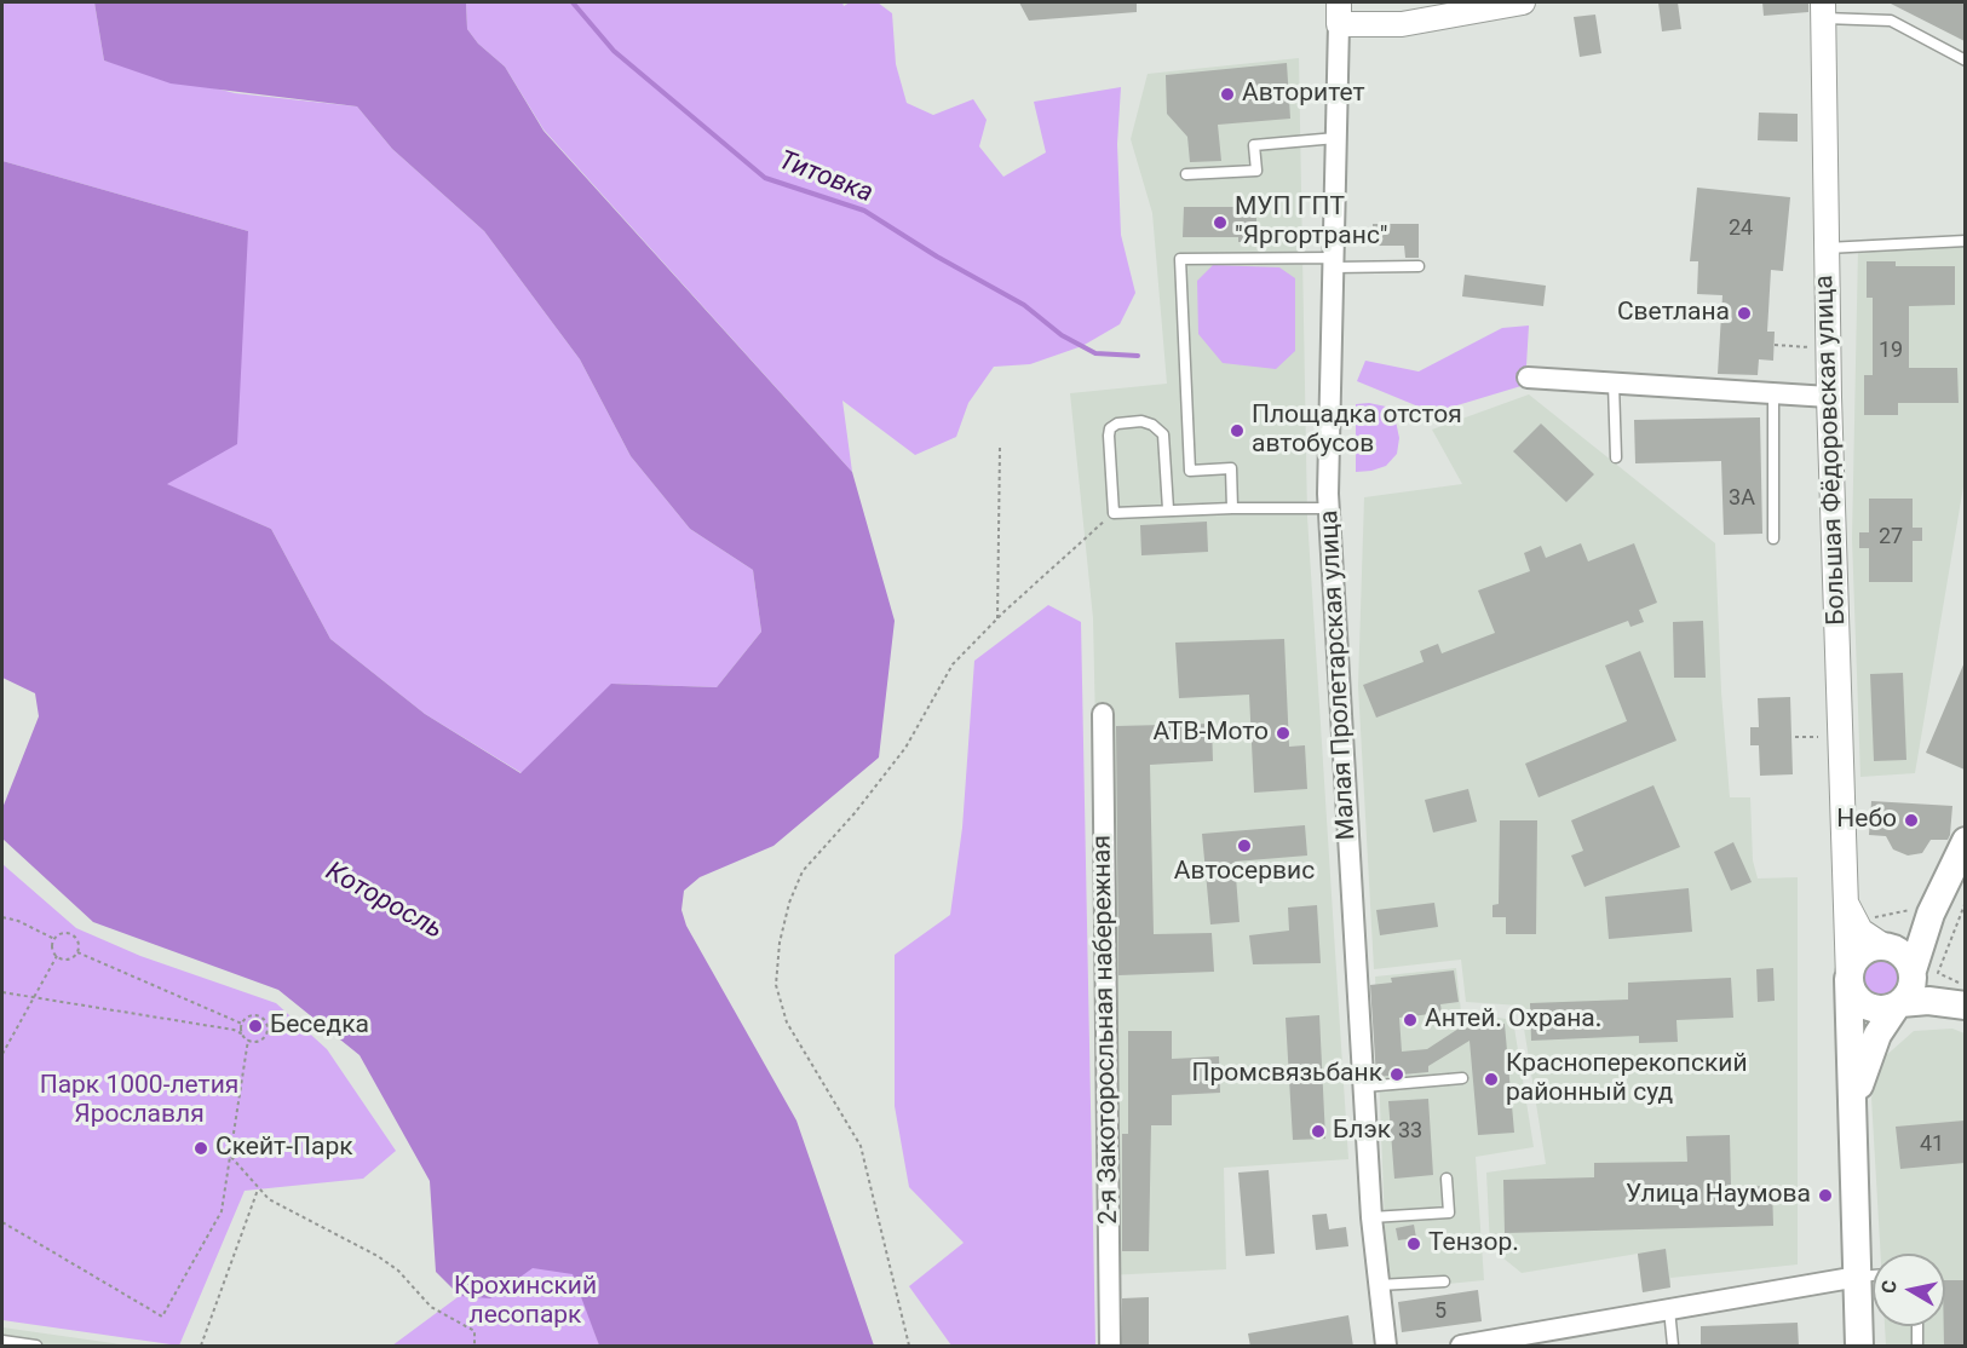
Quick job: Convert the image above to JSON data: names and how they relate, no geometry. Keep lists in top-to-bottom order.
{
  "streets": {
    "main road": ["Большая Фёдоровская улица"],
    "street": ["Малая Пролетарская улица", "2-я Закоторосльная набережная"]
  },
  "water": ["Титовка", "Которосль"],
  "parks": ["Парк 1000-летия Ярославля", "Крохинский лесопарк"],
  "places": [
    "Авторитет",
    "МУП ГПТ \"Яргортранс\"",
    "Светлана",
    "Площадка отстоя автобусов",
    "АТВ-Мото",
    "Небо",
    "Автосервис",
    "Антей. Охрана.",
    "Беседка",
    "Промсвязьбанк",
    "Красноперекопский районный суд",
    "Блэк",
    "Скейт-Парк",
    "Улица Наумова",
    "Тензор."
  ],
  "house_numbers": [
    "24",
    "19",
    "3А",
    "27",
    "33",
    "41",
    "5"
  ],
  "north": "left"
}
